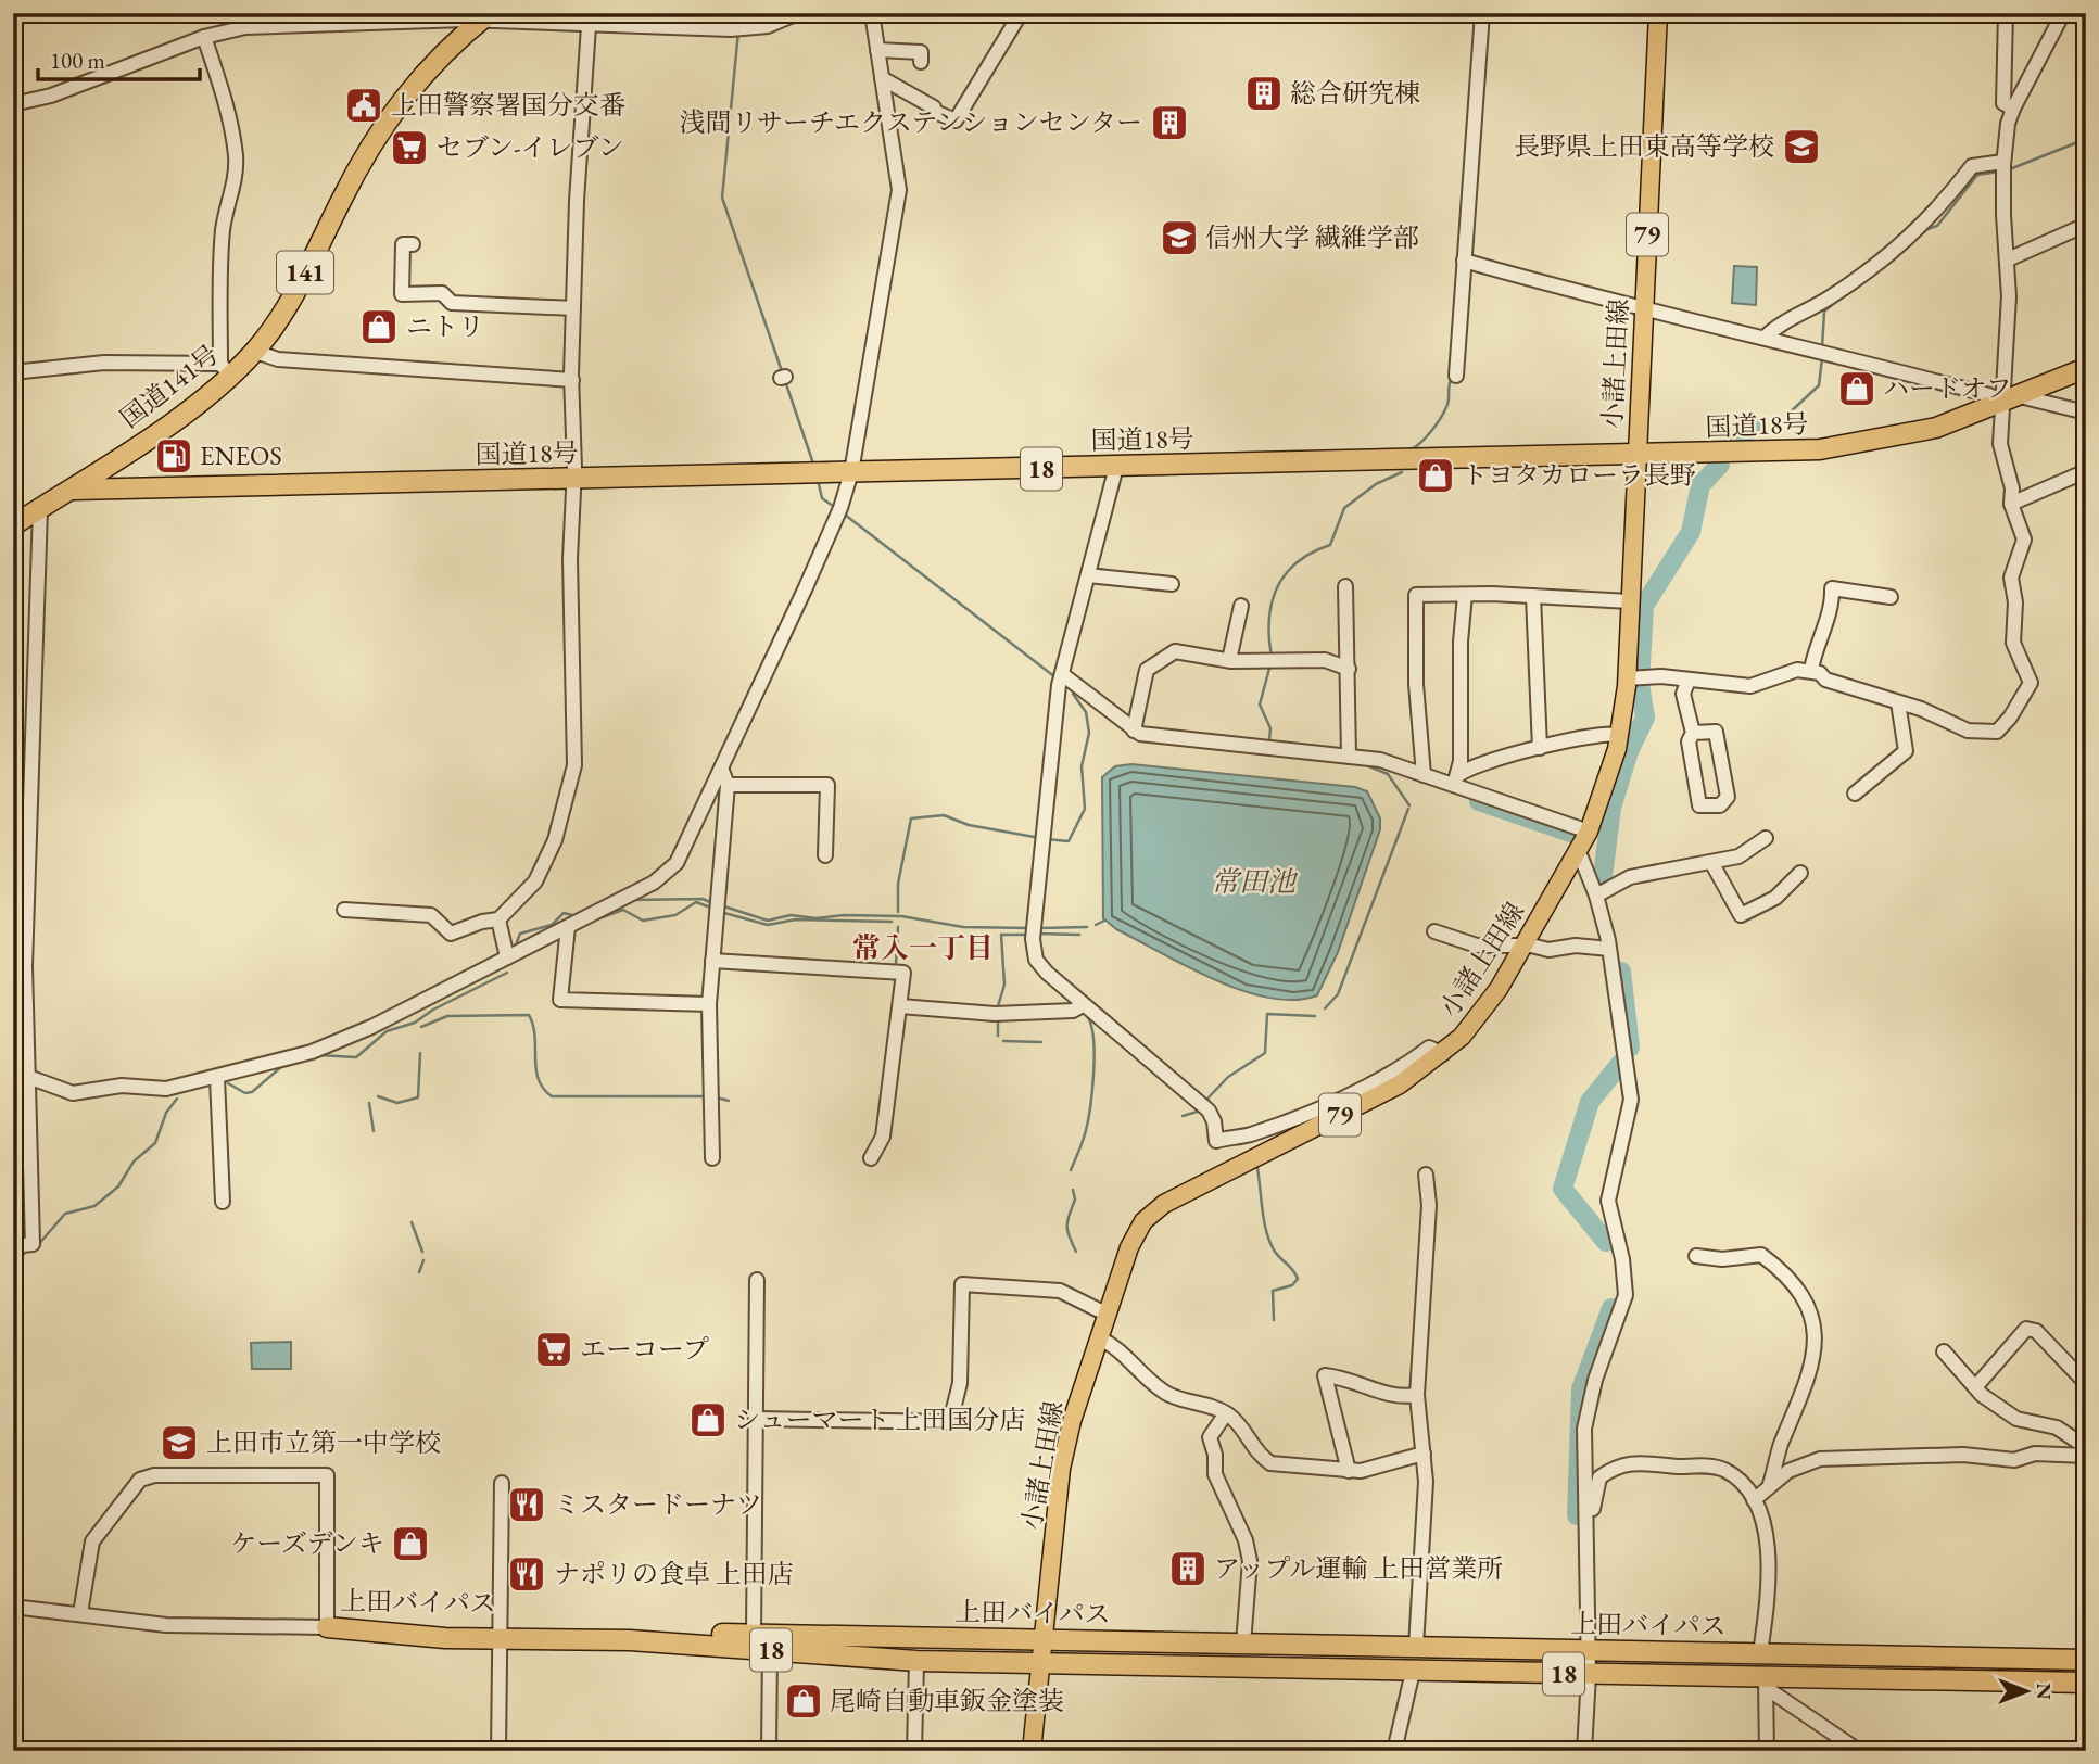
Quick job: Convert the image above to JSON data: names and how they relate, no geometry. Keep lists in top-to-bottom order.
{
  "streets": {
    "highway": [
      "141",
      "国道141号",
      "国道18号",
      "18",
      "上田バイパス"
    ],
    "main road": ["79", "小諸上田線"]
  },
  "crossings": [
    ["小諸上田線", "国道18号"],
    ["小諸上田線", "上田バイパス"],
    ["国道141号", "国道18号"]
  ],
  "districts": ["常入一丁目"],
  "water": ["常田池"],
  "places": {
    "building": ["総合研究棟", "浅間リサーチエクステンションセンター", "アップル運輸 上田営業所"],
    "public building": ["上田警察署国分交番"],
    "school or university": ["長野県上田東高等学校", "信州大学 繊維学部", "上田市立第一中学校"],
    "supermarket": ["セブン-イレブン", "エーコープ"],
    "shop": [
      "ニトリ",
      "ハードオフ",
      "トヨタカローラ長野",
      "シューマート 上田国分店",
      "ケーズデンキ",
      "尾崎自動車鈑金塗装"
    ],
    "fuel station": ["ENEOS"],
    "restaurant": ["ミスタードーナツ", "ナポリの食卓 上田店"]
  },
  "scale_bar": "100 m",
  "north": "right"
}
